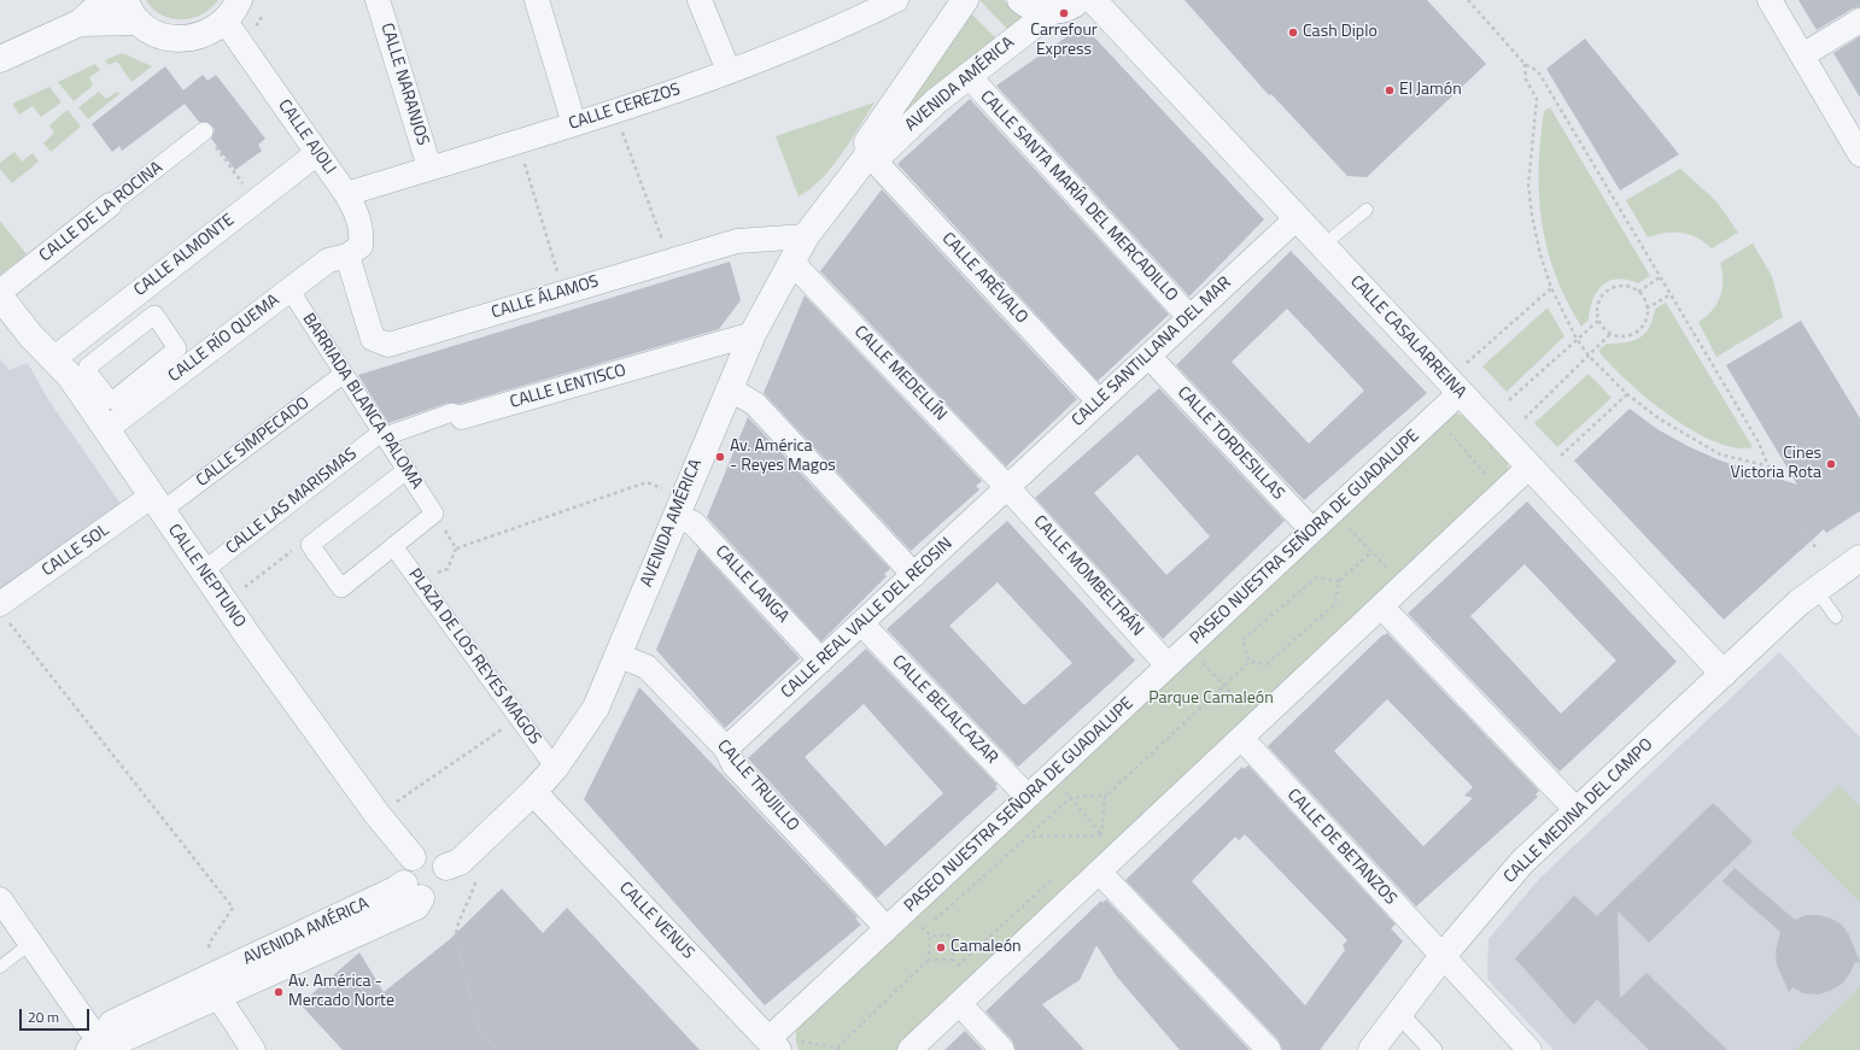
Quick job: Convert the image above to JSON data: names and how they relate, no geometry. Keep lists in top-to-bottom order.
{
  "streets": {
    "street": [
      "CALLE NARANJOS",
      "AVENIDA AMÉRICA",
      "CALLE CEREZOS",
      "CALLE AJOLI",
      "CALLE SANTA MARÍA DEL MERCADILLO",
      "CALLE DE LA ROCINA",
      "CALLE ALMONTE",
      "CALLE ARÉVALO",
      "CALLE ÁLAMOS",
      "CALLE CASALARREINA",
      "CALLE RÍO QUEMA",
      "CALLE SANTILLANA DEL MAR",
      "CALLE MEDELLÍN",
      "CALLE LENTISCO",
      "BARRIADA BLANCA PALOMA",
      "CALLE SIMPECADO",
      "CALLE TORDESILLAS",
      "CALLE LAS MARISMAS",
      "PASEO NUESTRA SEÑORA DE GUADALUPE",
      "CALLE SOL",
      "CALLE NEPTUNO",
      "CALLE MOMBELTRÁN",
      "CALLE LANGA",
      "CALLE REAL VALLE DEL REOSIN",
      "PLAZA DE LOS REYES MAGOS",
      "CALLE BELALCAZAR",
      "CALLE TRUJILLO",
      "CALLE MEDINA DEL CAMPO",
      "CALLE DE BETANZOS",
      "CALLE VENUS"
    ]
  },
  "crossings": [
    ["CALLE NARANJOS", "CALLE CEREZOS"],
    ["AVENIDA AMÉRICA", "CALLE SANTA MARÍA DEL MERCADILLO"],
    ["AVENIDA AMÉRICA", "CALLE ARÉVALO"],
    ["AVENIDA AMÉRICA", "CALLE ÁLAMOS"],
    ["AVENIDA AMÉRICA", "CALLE MEDELLÍN"],
    ["AVENIDA AMÉRICA", "CALLE LENTISCO"],
    ["AVENIDA AMÉRICA", "CALLE NEPTUNO"],
    ["AVENIDA AMÉRICA", "CALLE LANGA"],
    ["AVENIDA AMÉRICA", "PLAZA DE LOS REYES MAGOS"],
    ["AVENIDA AMÉRICA", "CALLE TRUJILLO"],
    ["AVENIDA AMÉRICA", "CALLE VENUS"],
    ["CALLE CEREZOS", "CALLE AJOLI"],
    ["CALLE AJOLI", "CALLE ALMONTE"],
    ["CALLE AJOLI", "CALLE ÁLAMOS"],
    ["CALLE AJOLI", "CALLE RÍO QUEMA"],
    ["CALLE SANTA MARÍA DEL MERCADILLO", "CALLE SANTILLANA DEL MAR"],
    ["CALLE ALMONTE", "CALLE NEPTUNO"],
    ["CALLE ARÉVALO", "CALLE SANTILLANA DEL MAR"],
    ["CALLE ÁLAMOS", "CALLE RÍO QUEMA"],
    ["CALLE CASALARREINA", "CALLE SANTILLANA DEL MAR"],
    ["CALLE CASALARREINA", "PASEO NUESTRA SEÑORA DE GUADALUPE"],
    ["CALLE CASALARREINA", "CALLE MEDINA DEL CAMPO"],
    ["CALLE RÍO QUEMA", "BARRIADA BLANCA PALOMA"],
    ["CALLE RÍO QUEMA", "CALLE NEPTUNO"],
    ["CALLE SANTILLANA DEL MAR", "CALLE MEDELLÍN"],
    ["CALLE SANTILLANA DEL MAR", "CALLE TORDESILLAS"],
    ["CALLE SANTILLANA DEL MAR", "CALLE MOMBELTRÁN"],
    ["CALLE SANTILLANA DEL MAR", "CALLE REAL VALLE DEL REOSIN"],
    ["CALLE MEDELLÍN", "CALLE MOMBELTRÁN"],
    ["CALLE MEDELLÍN", "CALLE REAL VALLE DEL REOSIN"],
    ["CALLE LENTISCO", "BARRIADA BLANCA PALOMA"],
    ["CALLE LENTISCO", "CALLE LAS MARISMAS"],
    ["BARRIADA BLANCA PALOMA", "CALLE SIMPECADO"],
    ["BARRIADA BLANCA PALOMA", "CALLE LAS MARISMAS"],
    ["CALLE SIMPECADO", "CALLE SOL"],
    ["CALLE SIMPECADO", "CALLE NEPTUNO"],
    ["CALLE TORDESILLAS", "PASEO NUESTRA SEÑORA DE GUADALUPE"],
    ["CALLE LAS MARISMAS", "CALLE NEPTUNO"],
    ["PASEO NUESTRA SEÑORA DE GUADALUPE", "CALLE MOMBELTRÁN"],
    ["PASEO NUESTRA SEÑORA DE GUADALUPE", "CALLE BELALCAZAR"],
    ["PASEO NUESTRA SEÑORA DE GUADALUPE", "CALLE TRUJILLO"],
    ["PASEO NUESTRA SEÑORA DE GUADALUPE", "CALLE VENUS"],
    ["CALLE SOL", "CALLE NEPTUNO"],
    ["CALLE MOMBELTRÁN", "CALLE REAL VALLE DEL REOSIN"],
    ["CALLE LANGA", "CALLE REAL VALLE DEL REOSIN"],
    ["CALLE REAL VALLE DEL REOSIN", "CALLE BELALCAZAR"],
    ["CALLE REAL VALLE DEL REOSIN", "CALLE TRUJILLO"],
    ["CALLE MEDINA DEL CAMPO", "CALLE DE BETANZOS"]
  ],
  "parks": ["Parque Camaleón"],
  "places": [
    "Carrefour Express",
    "Cash Diplo",
    "El Jamón",
    "Av. América - Reyes Magos",
    "Cines Victoria Rota",
    "Camaleón",
    "Av. América - Mercado Norte"
  ],
  "scale_bar": "20 m"
}
